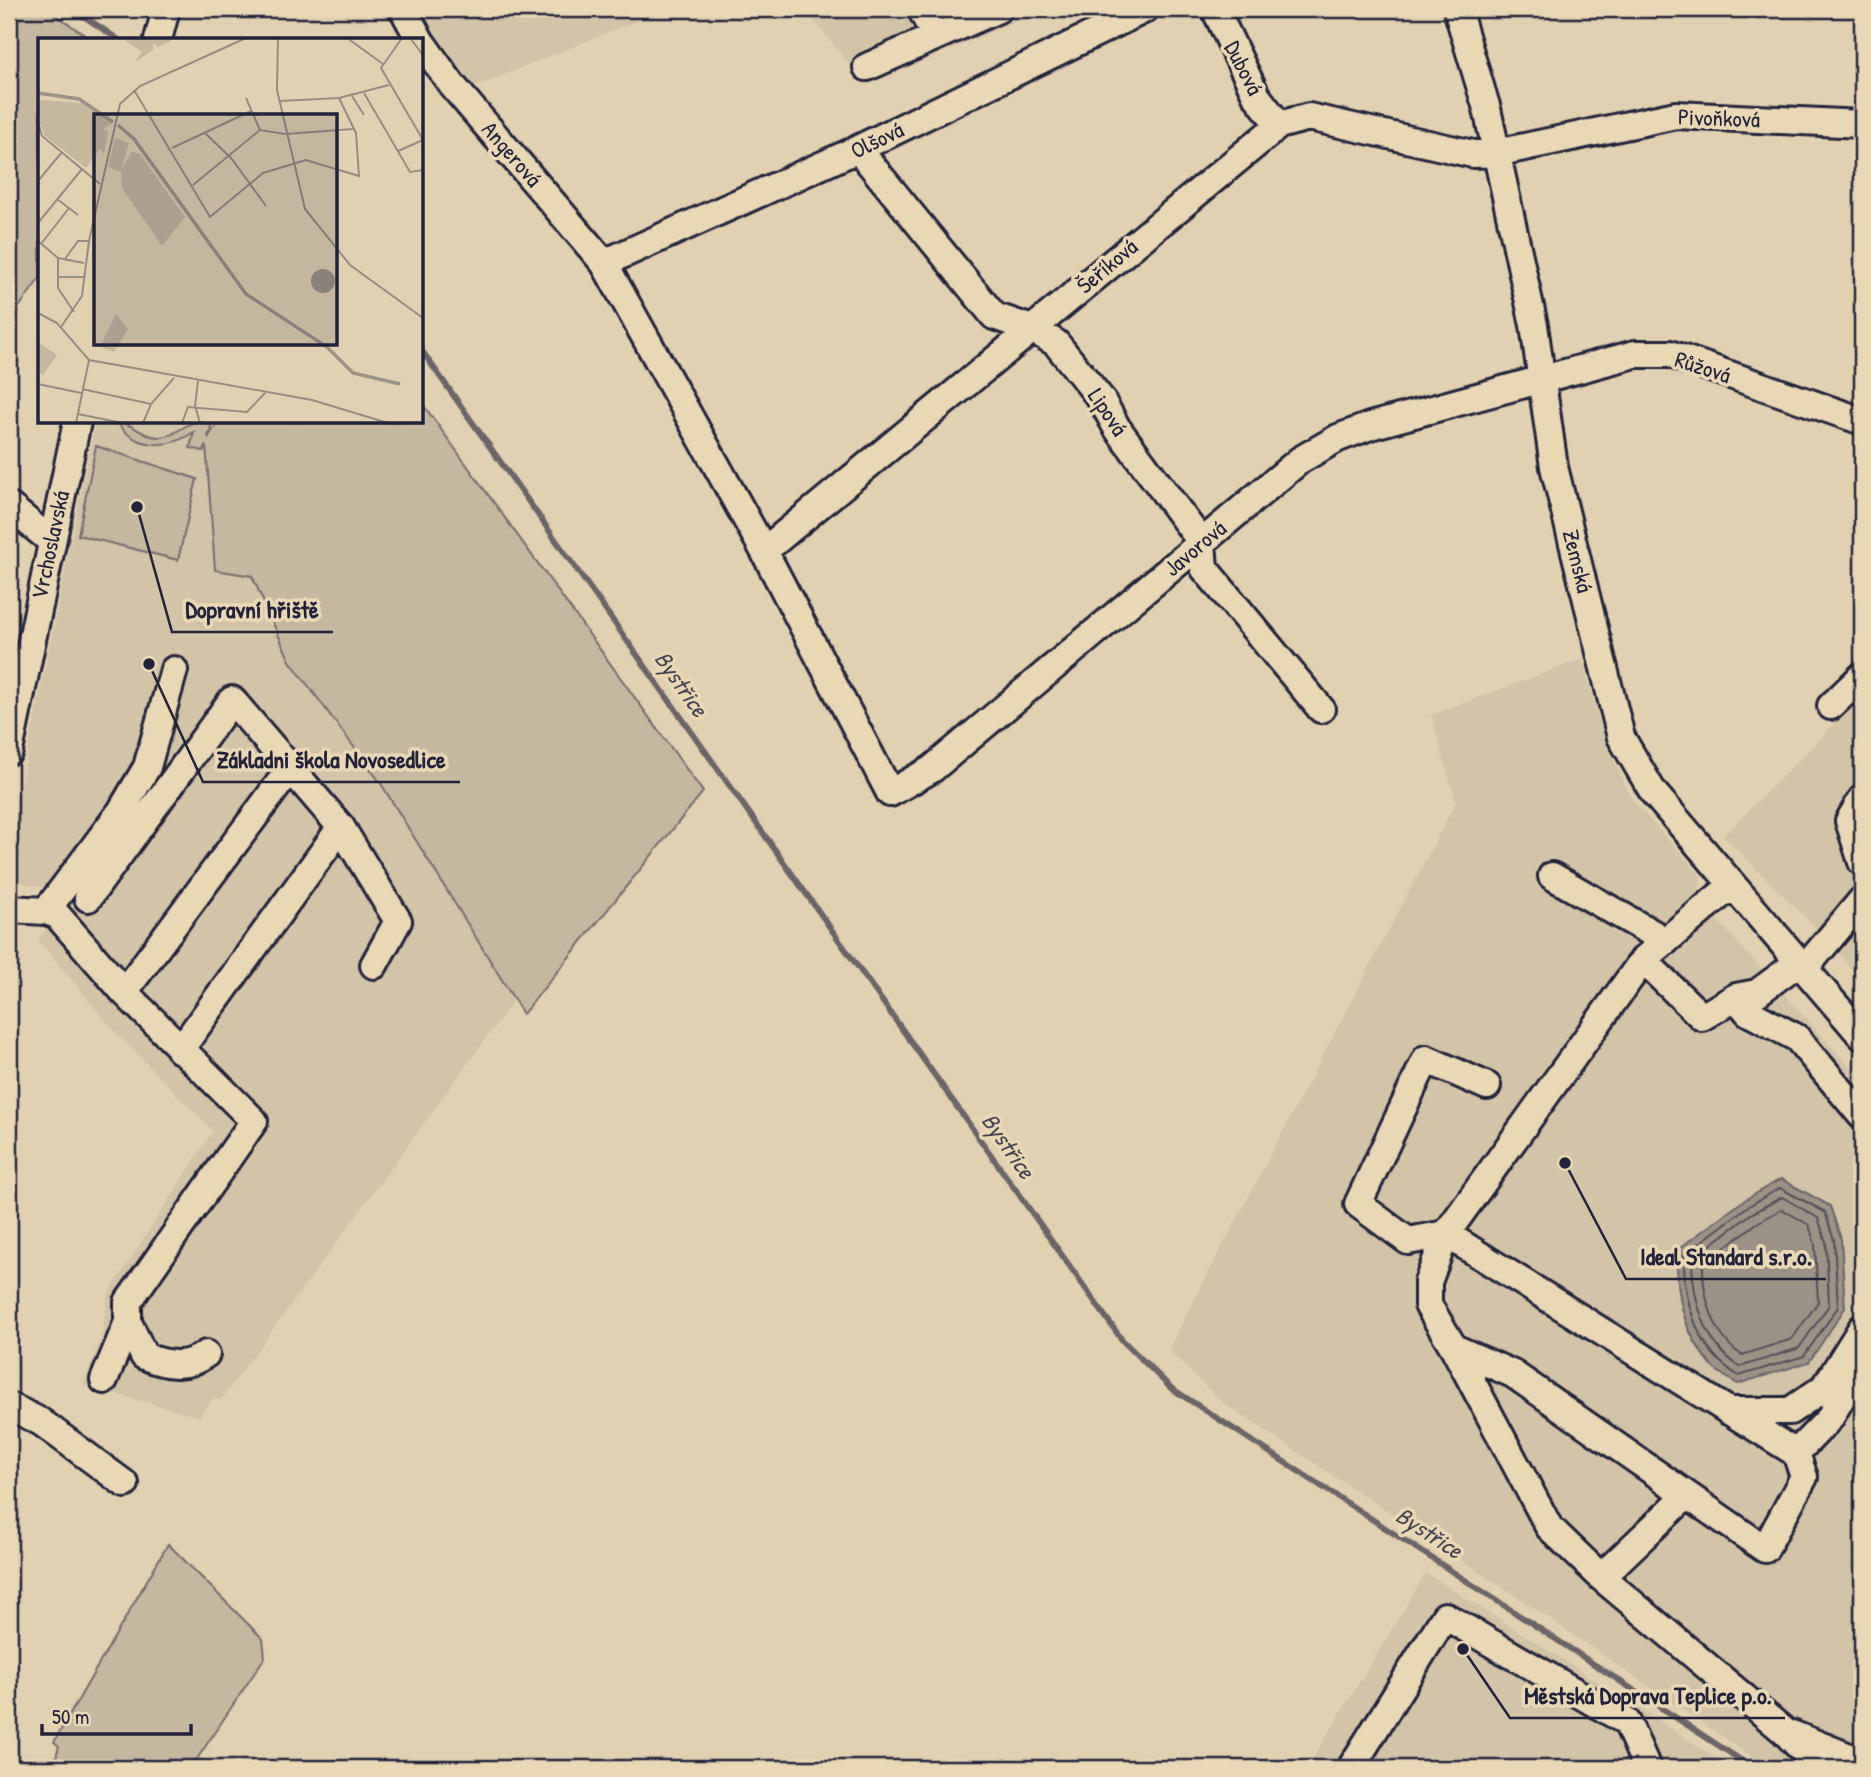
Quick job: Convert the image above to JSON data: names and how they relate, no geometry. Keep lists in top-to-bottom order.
{
  "streets": {
    "street": [
      "Dubová",
      "Pivoňková",
      "Olšová",
      "Angerová",
      "Šeříková",
      "Růžová",
      "Lipová",
      "Vrchoslavská",
      "Javorová",
      "Zemská"
    ]
  },
  "crossings": [
    ["Dubová", "Šeříková"],
    ["Pivoňková", "Šeříková"],
    ["Pivoňková", "Zemská"],
    ["Olšová", "Angerová"],
    ["Olšová", "Lipová"],
    ["Angerová", "Šeříková"],
    ["Angerová", "Javorová"],
    ["Šeříková", "Lipová"],
    ["Šeříková", "Zemská"],
    ["Růžová", "Javorová"],
    ["Růžová", "Zemská"],
    ["Lipová", "Javorová"],
    ["Javorová", "Zemská"]
  ],
  "water": ["Bystřice"],
  "places": [
    "Dopravní hřiště",
    "Základni škola Novosedlice",
    "Ideal Standard s.r.o.",
    "Městská Doprava Teplice p.o."
  ],
  "scale_bar": "50 m"
}
